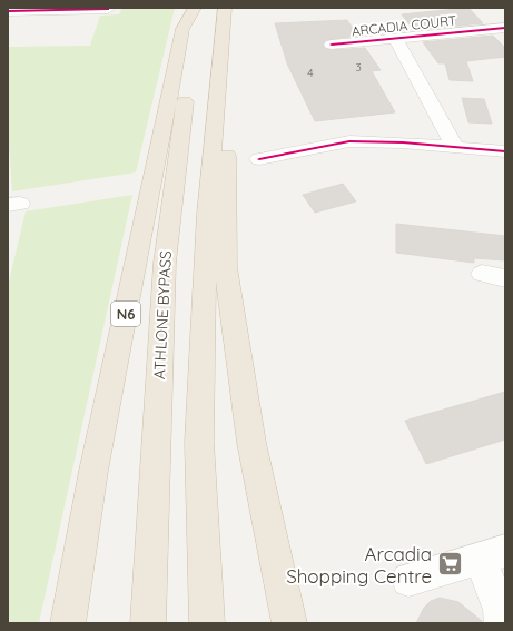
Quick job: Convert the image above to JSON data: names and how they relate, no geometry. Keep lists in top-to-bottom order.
{
  "streets": {
    "highway": ["N6", "ATHLONE BYPASS"],
    "street": ["ARCADIA COURT"]
  },
  "places": {
    "supermarket": ["Arcadia Shopping Centre"]
  },
  "house_numbers": ["3", "4"]
}
